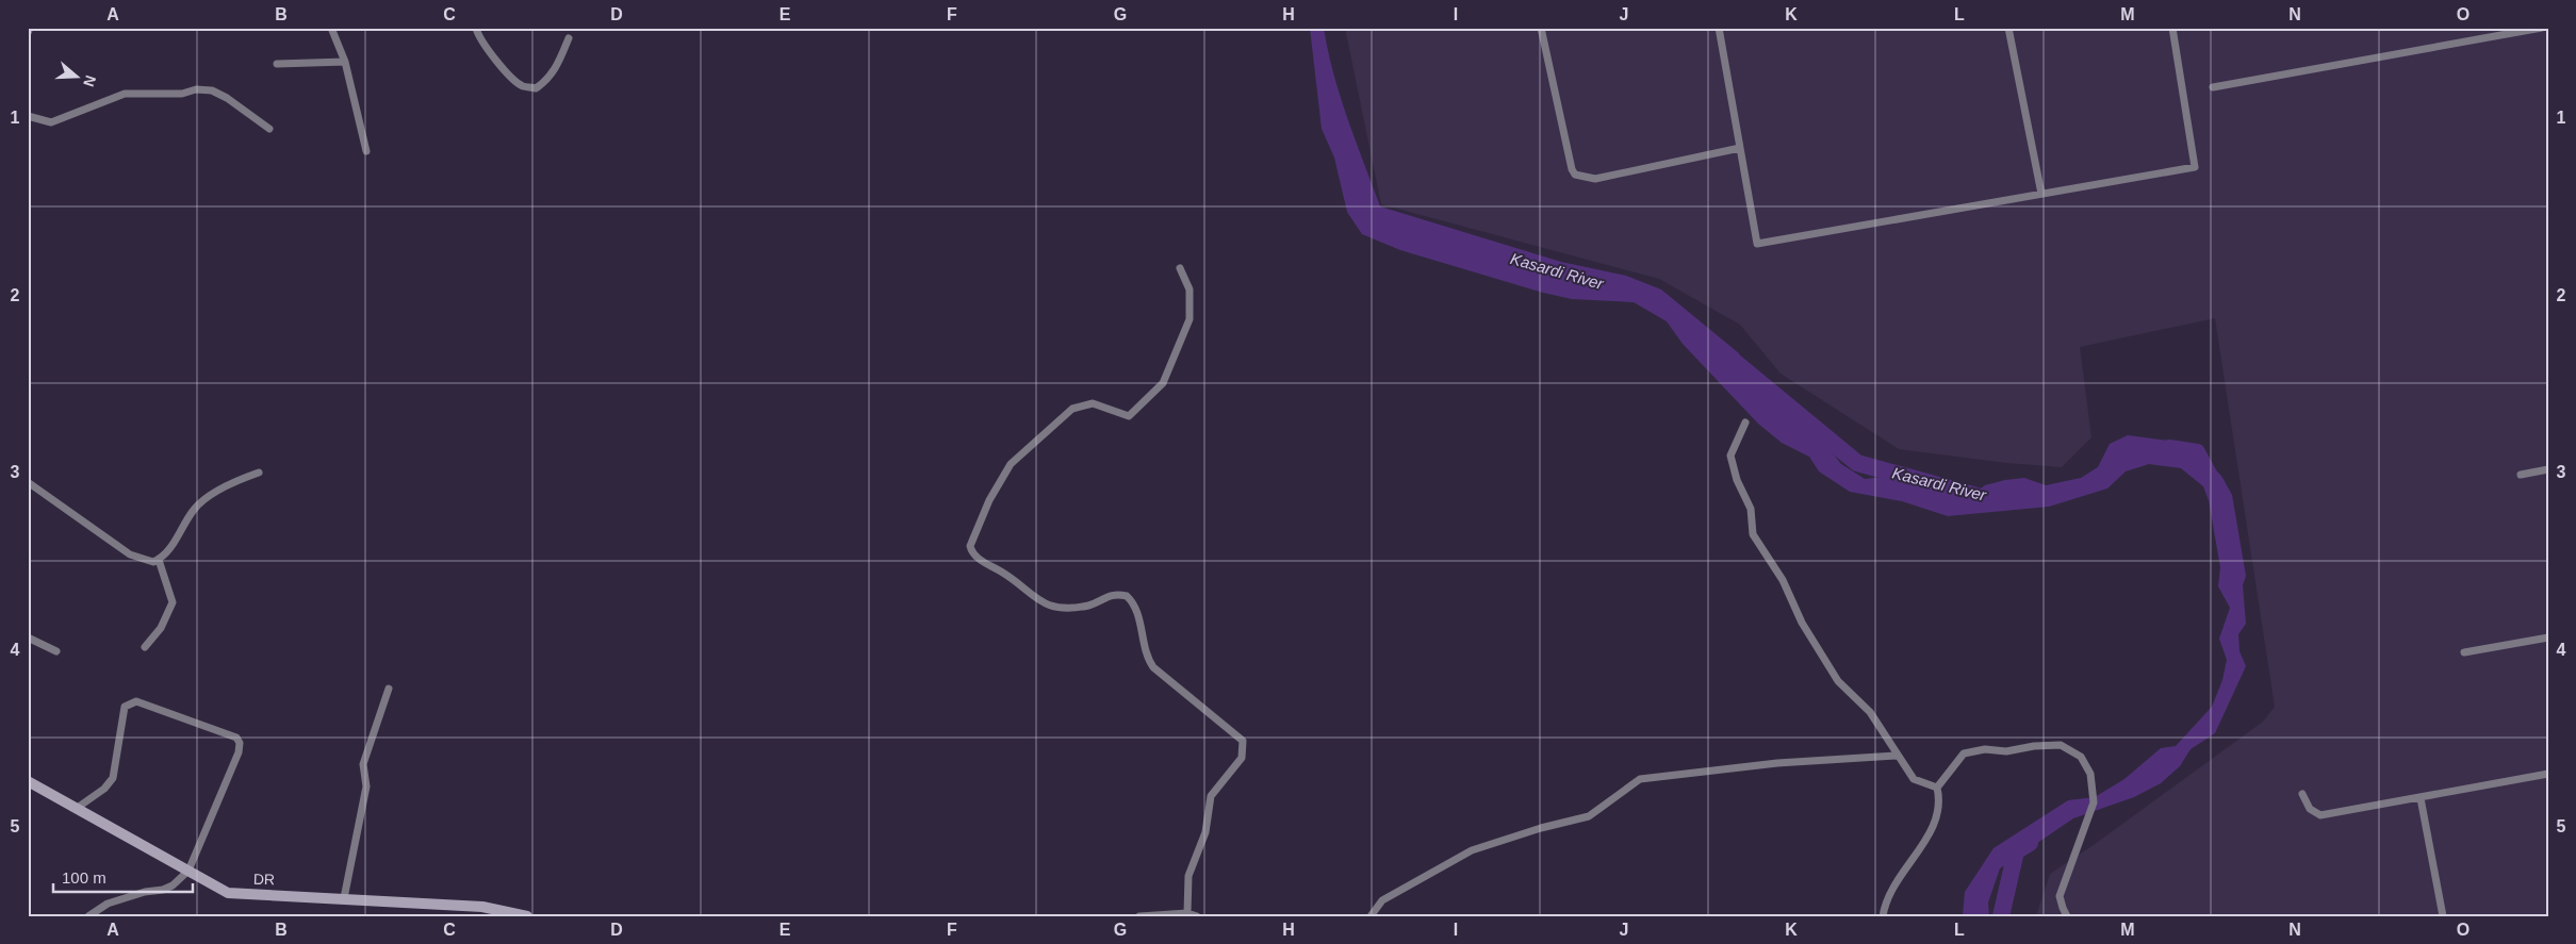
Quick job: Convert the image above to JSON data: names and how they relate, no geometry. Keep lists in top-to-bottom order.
{
  "streets": {
    "main road": ["DR"]
  },
  "water": ["Kasardi River"],
  "scale_bar": "100 m",
  "north": "right",
  "grid": {
    "columns": [
      "A",
      "B",
      "C",
      "D",
      "E",
      "F",
      "G",
      "H",
      "I",
      "J",
      "K",
      "L",
      "M",
      "N",
      "O"
    ],
    "rows": [
      "1",
      "2",
      "3",
      "4",
      "5"
    ]
  }
}
